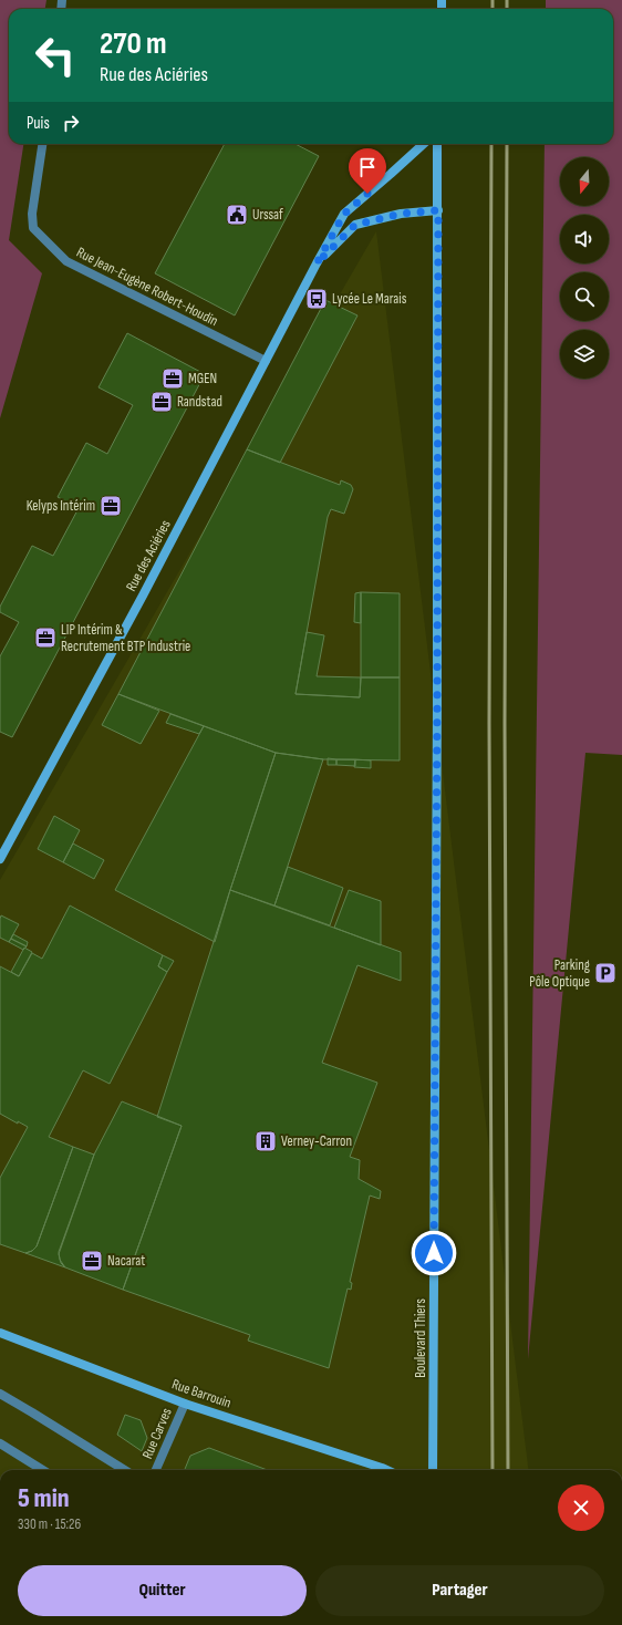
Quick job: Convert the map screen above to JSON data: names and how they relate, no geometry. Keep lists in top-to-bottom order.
{
  "streets": {
    "street": ["Rue des Aciéries", "Boulevard Thiers", "Rue Barrouin"],
    "lane": ["Rue Jean-Eugène Robert-Houdin", "Rue Carves"]
  },
  "crossings": [
    ["Rue Jean-Eugène Robert-Houdin", "Rue des Aciéries"],
    ["Rue des Aciéries", "Boulevard Thiers"],
    ["Rue Barrouin", "Rue Carves"]
  ],
  "places": {
    "public building": ["Urssaf"],
    "bus stop": ["Lycée Le Marais"],
    "office": [
      "MGEN",
      "Randstad",
      "Kelyps Intérim",
      "LIP Intérim & Recrutement BTP Industrie",
      "Nacarat"
    ],
    "parking": ["Parking Pôle Optique"],
    "building": ["Verney-Carron"]
  },
  "north": "bottom",
  "page": {
    "turn": ["270 m", "Rue des Aciéries"],
    "then": "Puis",
    "heading": ["5 min", "330 m · 15:26"],
    "buttons": ["Quitter", "Partager"]
  }
}
